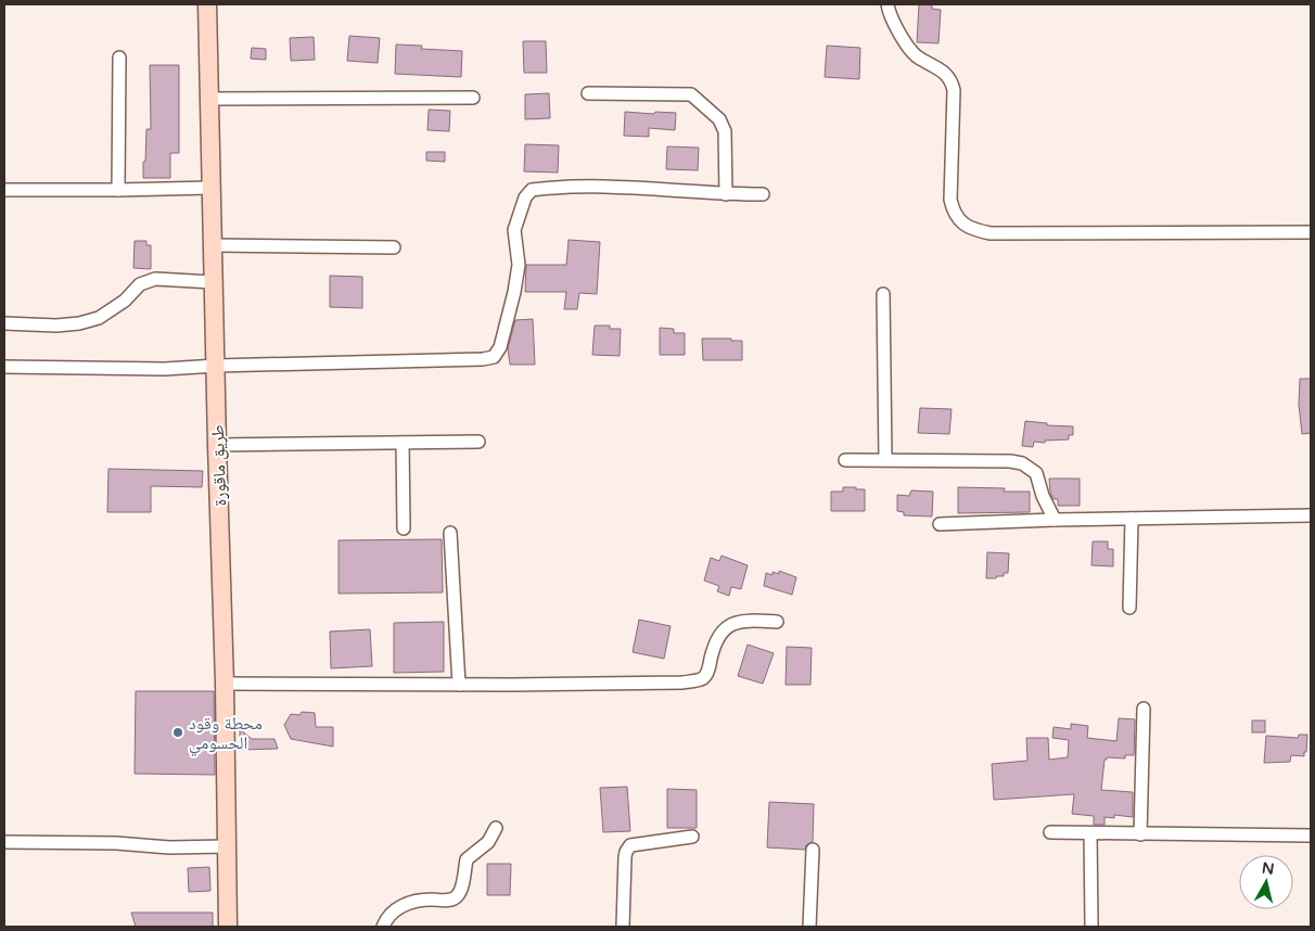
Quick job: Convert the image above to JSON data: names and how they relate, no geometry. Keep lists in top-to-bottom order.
{
  "streets": {
    "street": ["طريق ماقورة"]
  },
  "places": ["محطة وقود الحسومي"],
  "north": "top"
}
